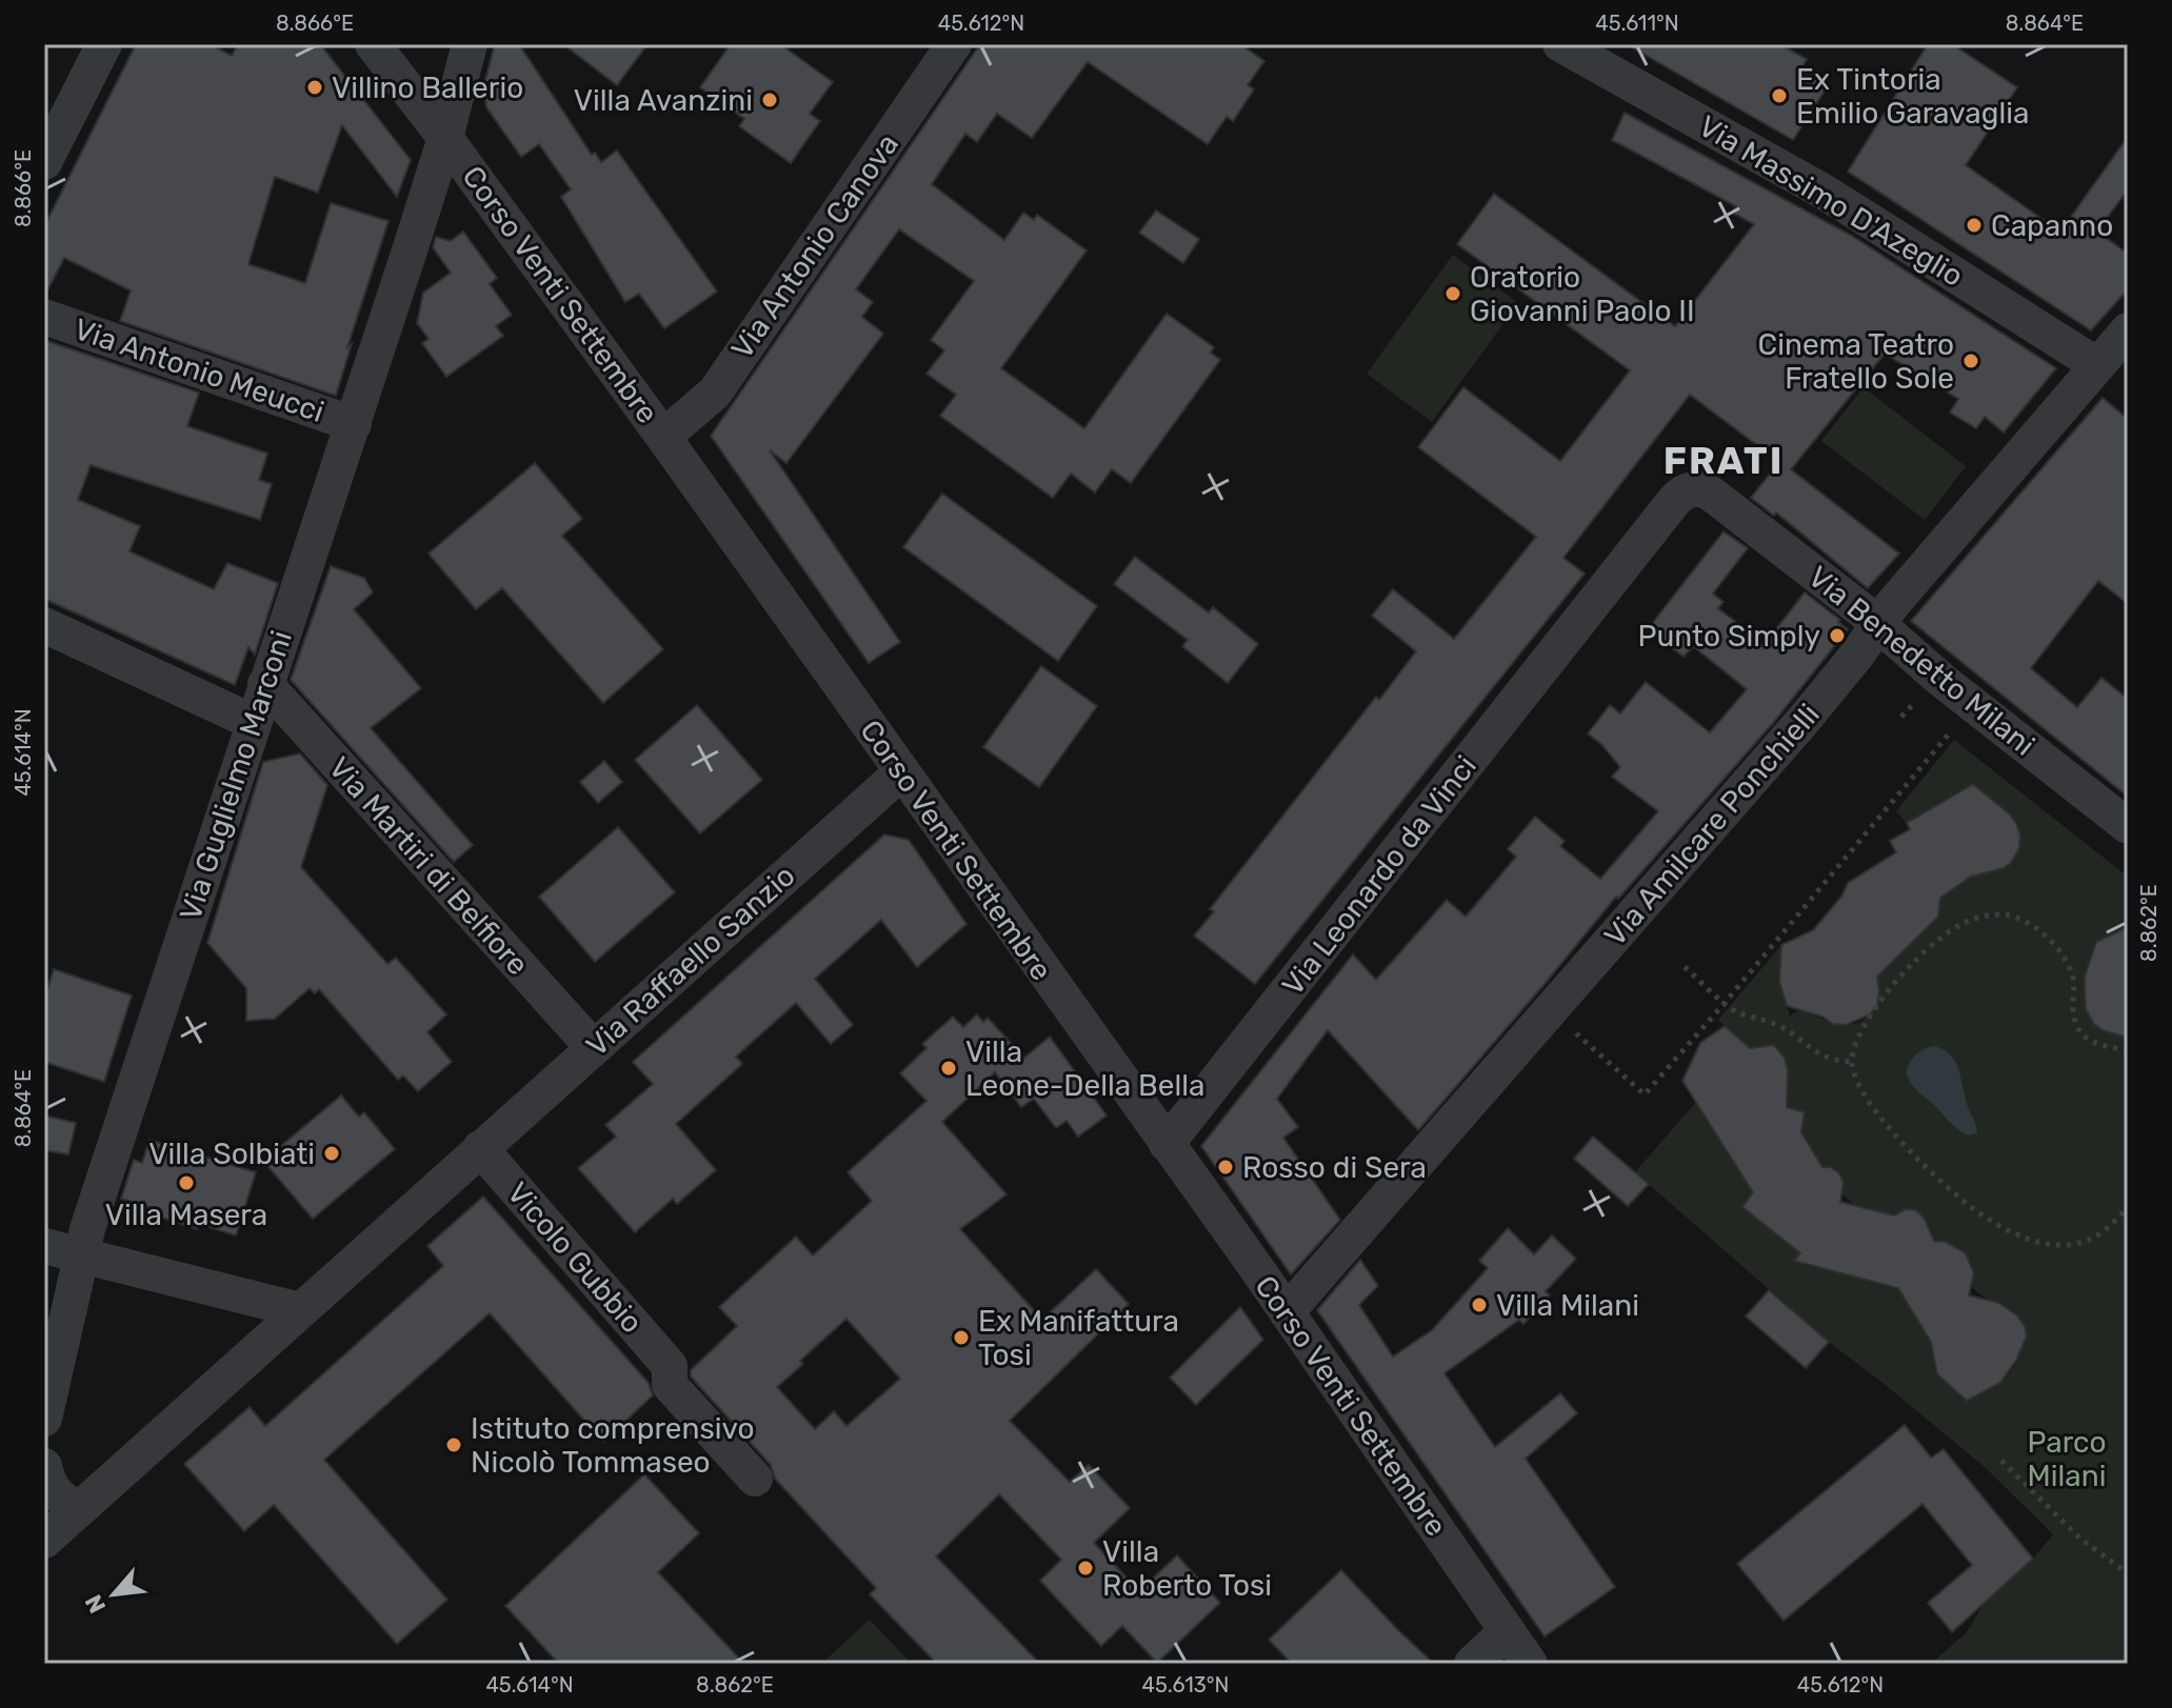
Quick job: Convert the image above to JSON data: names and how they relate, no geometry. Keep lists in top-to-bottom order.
{
  "streets": {
    "street": [
      "Via Massimo D'Azeglio",
      "Via Antonio Canova",
      "Corso Venti Settembre",
      "Via Antonio Meucci",
      "Via Benedetto Milani",
      "Via Guglielmo Marconi",
      "Via Amilcare Ponchielli",
      "Via Martiri di Belfiore",
      "Via Leonardo da Vinci",
      "Via Raffaello Sanzio",
      "Vicolo Gubbio"
    ]
  },
  "crossings": [
    ["Via Massimo D'Azeglio", "Via Amilcare Ponchielli"],
    ["Via Antonio Canova", "Corso Venti Settembre"],
    ["Corso Venti Settembre", "Via Guglielmo Marconi"],
    ["Corso Venti Settembre", "Via Amilcare Ponchielli"],
    ["Corso Venti Settembre", "Via Leonardo da Vinci"],
    ["Corso Venti Settembre", "Via Raffaello Sanzio"],
    ["Via Antonio Meucci", "Via Guglielmo Marconi"],
    ["Via Benedetto Milani", "Via Amilcare Ponchielli"],
    ["Via Benedetto Milani", "Via Leonardo da Vinci"],
    ["Via Guglielmo Marconi", "Via Martiri di Belfiore"],
    ["Via Martiri di Belfiore", "Via Raffaello Sanzio"],
    ["Via Raffaello Sanzio", "Vicolo Gubbio"]
  ],
  "districts": ["FRATI"],
  "parks": ["Parco Milani"],
  "places": [
    "Villino Ballerio",
    "Ex Tintoria Emilio Garavaglia",
    "Villa Avanzini",
    "Capanno",
    "Oratorio Giovanni Paolo II",
    "Cinema Teatro Fratello Sole",
    "Punto Simply",
    "Villa Leone-Della Bella",
    "Villa Solbiati",
    "Rosso di Sera",
    "Villa Masera",
    "Villa Milani",
    "Ex Manifattura Tosi",
    "Istituto comprensivo Nicolò Tommaseo",
    "Villa Roberto Tosi"
  ],
  "north": "bottom left",
  "coordinates": [
    "8.866°E",
    "45.612°N",
    "45.611°N",
    "8.864°E",
    "45.614°N",
    "8.862°E",
    "45.613°N"
  ]
}
